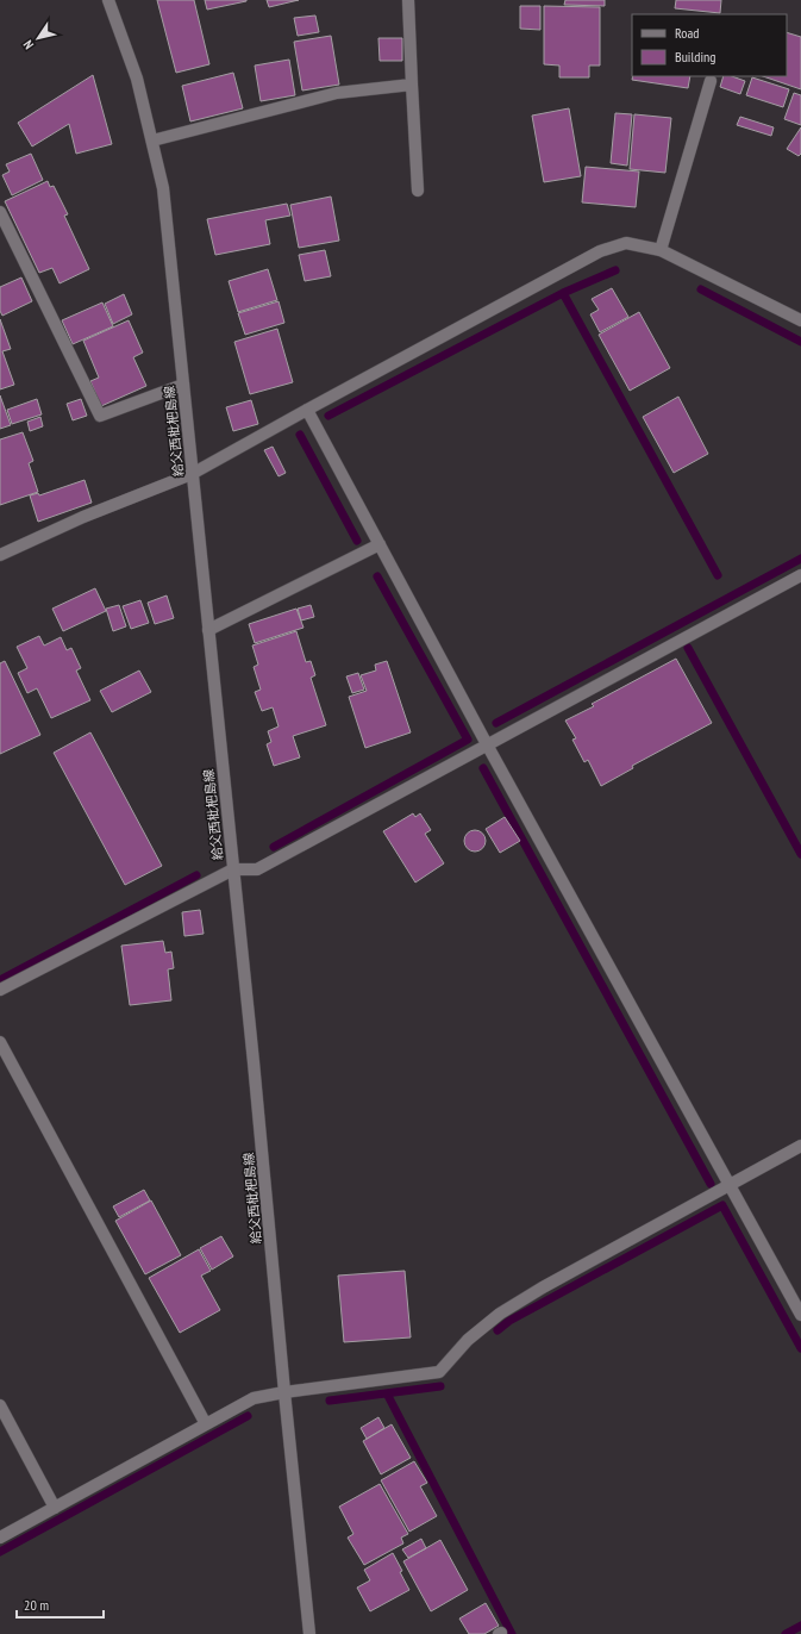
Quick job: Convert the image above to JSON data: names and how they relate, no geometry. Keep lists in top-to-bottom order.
{
  "streets": {
    "street": ["給父西枇杷島線"]
  },
  "legend": ["Road", "Building"],
  "scale_bar": "20 m",
  "north": "bottom left"
}
